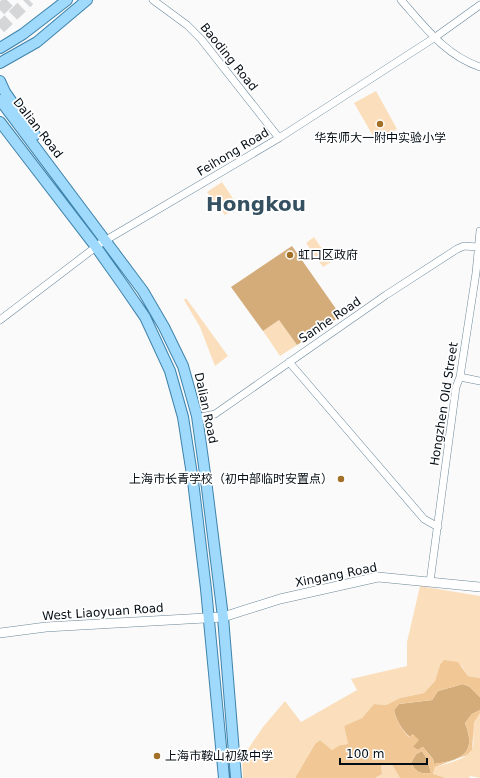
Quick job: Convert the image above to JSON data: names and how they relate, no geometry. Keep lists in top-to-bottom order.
{
  "streets": {
    "main road": ["Dalian Road"],
    "street": [
      "Baoding Road",
      "Feihong Road",
      "Sanhe Road",
      "Hongzhen Old Street",
      "Xingang Road",
      "West Liaoyuan Road"
    ]
  },
  "crossings": [
    ["Baoding Road", "Feihong Road"],
    ["Dalian Road", "Feihong Road"],
    ["Dalian Road", "Sanhe Road"],
    ["Dalian Road", "Xingang Road"],
    ["Dalian Road", "West Liaoyuan Road"],
    ["Sanhe Road", "Hongzhen Old Street"],
    ["Hongzhen Old Street", "Xingang Road"],
    ["Xingang Road", "West Liaoyuan Road"]
  ],
  "districts": ["Hongkou"],
  "places": [
    "华东师大一附中实验小学",
    "虹口区政府",
    "上海市长青学校（初中部临时安置点）",
    "上海市鞍山初级中学"
  ],
  "scale_bar": "100 m"
}
